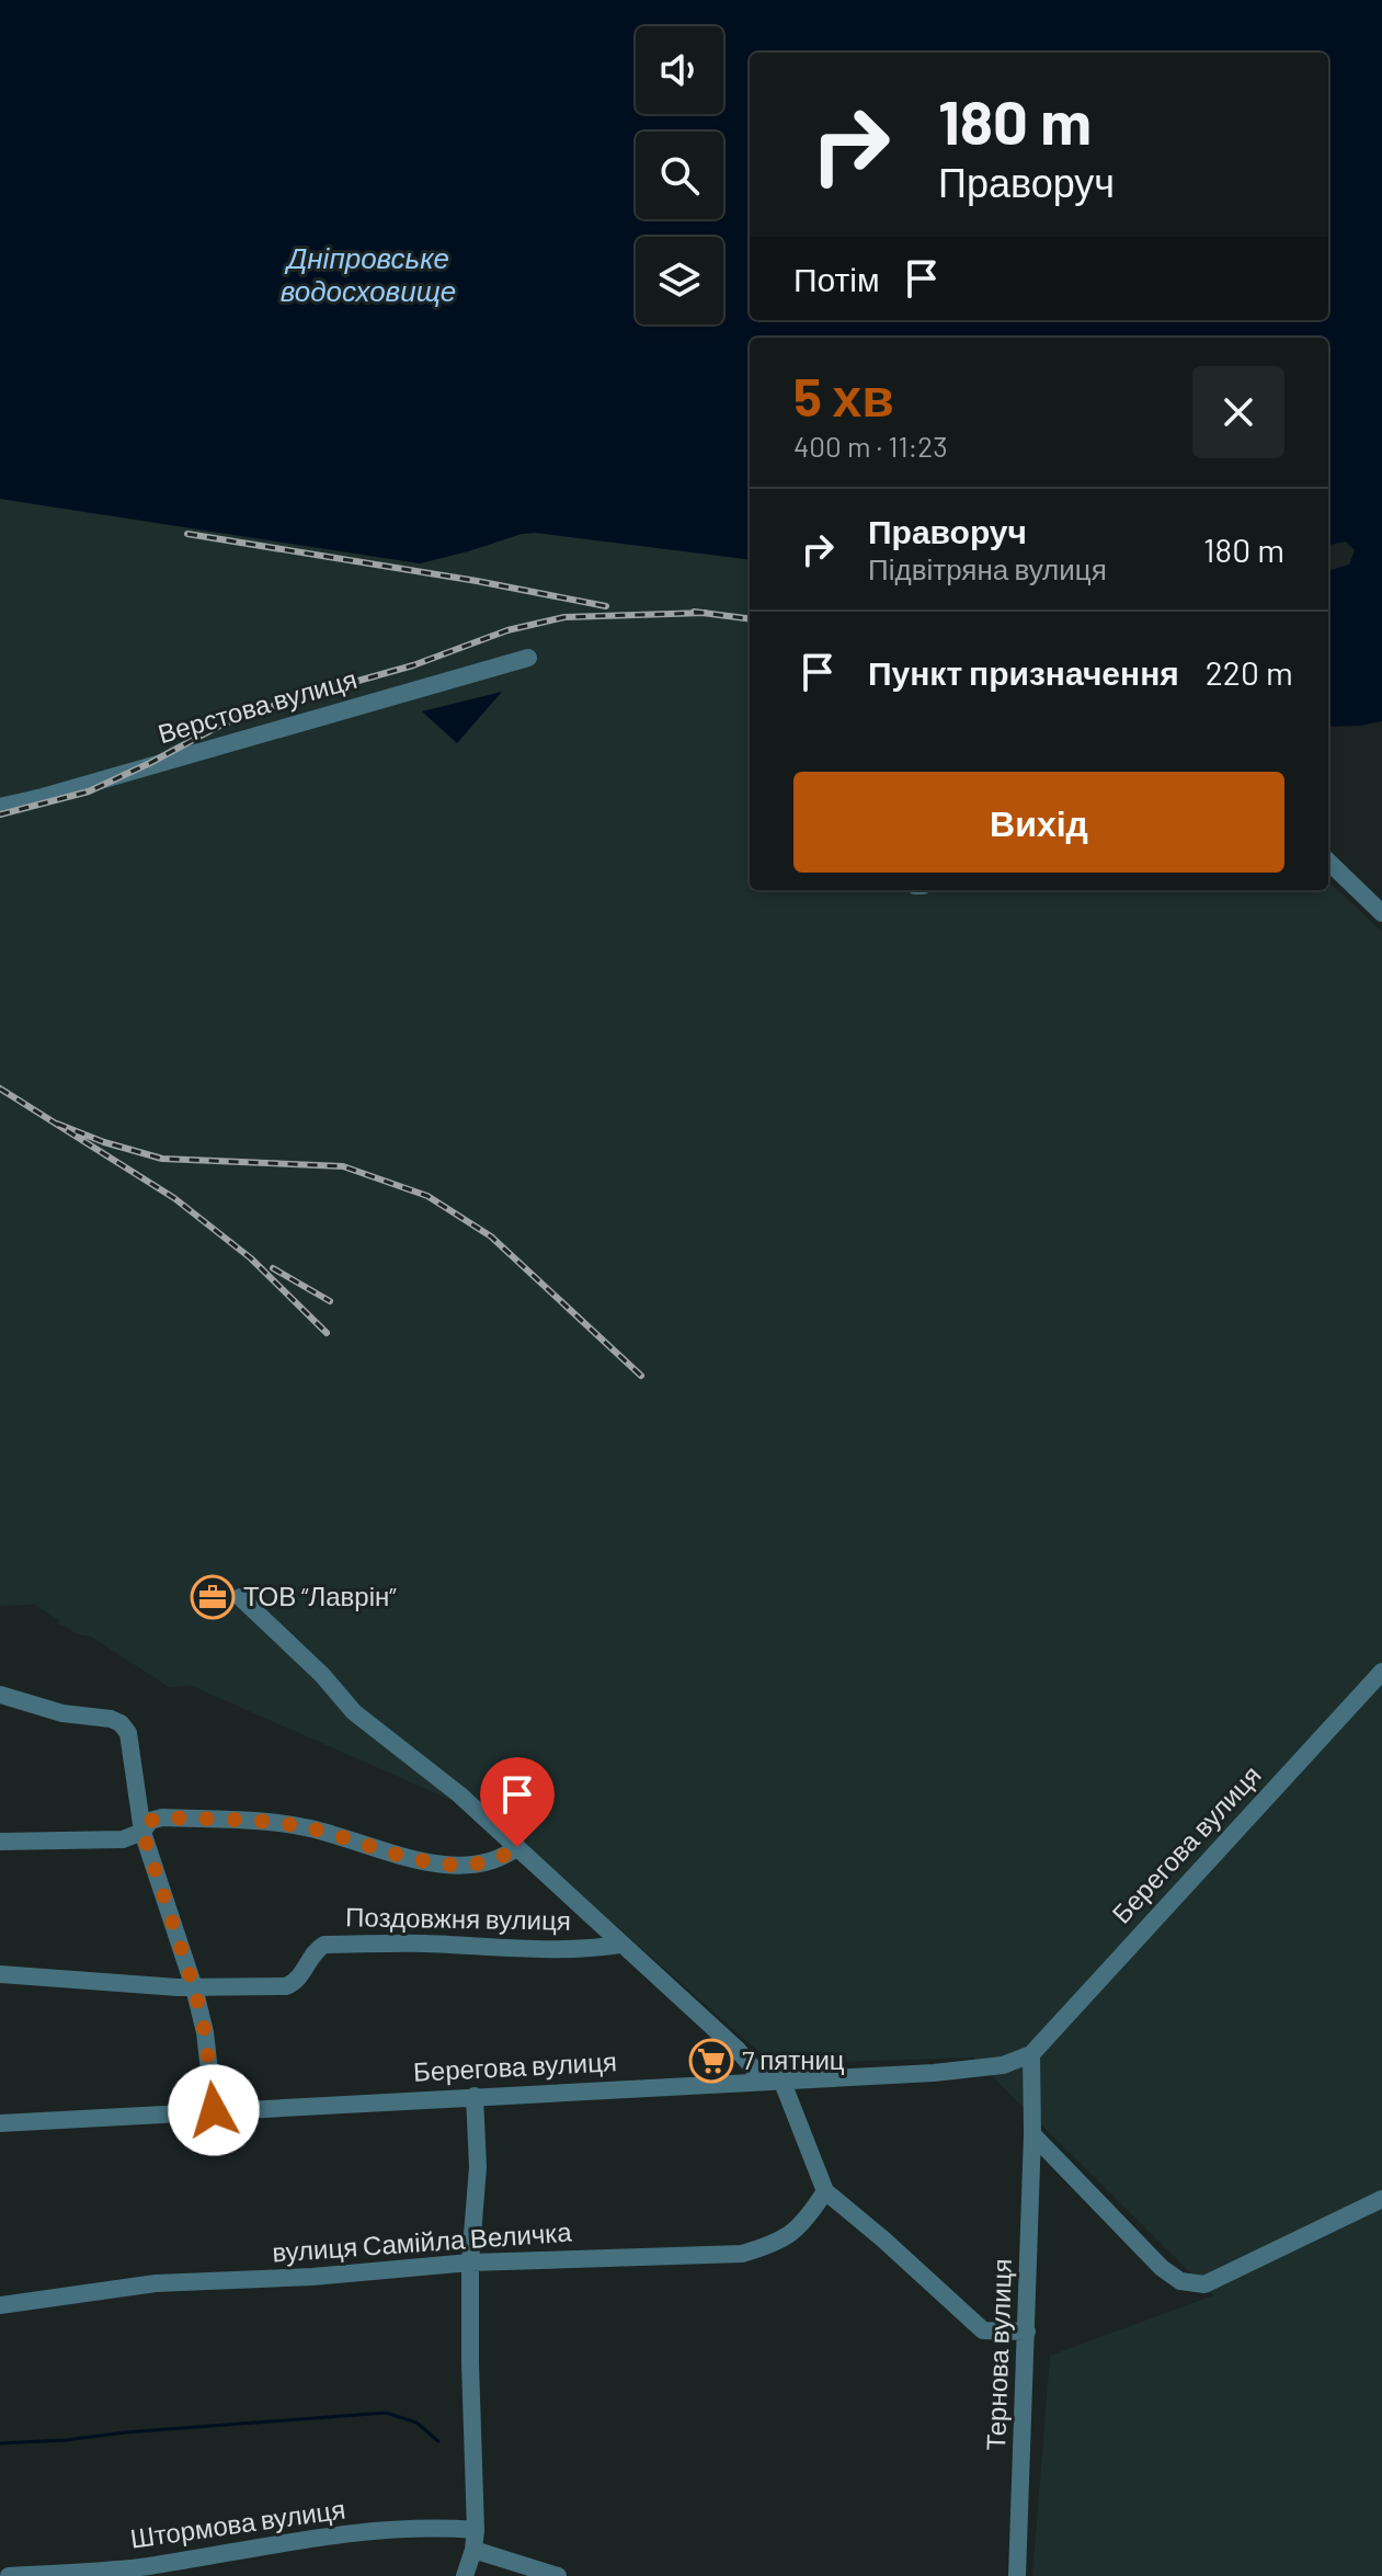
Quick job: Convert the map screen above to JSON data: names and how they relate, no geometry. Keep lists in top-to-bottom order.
{
  "streets": {
    "street": [
      "Верстова вулиця",
      "Берегова вулиця",
      "Поздовжня вулиця",
      "вулиця Самійла Величка",
      "Тернова вулиця",
      "Штормова вулиця"
    ]
  },
  "water": ["Дніпровське водосховище"],
  "places": {
    "office": ["ТОВ “Лаврін”"],
    "supermarket": ["7 пятниц"]
  },
  "page": {
    "turn": ["180 m", "Праворуч"],
    "then": "Потім",
    "heading": ["5 хв", "400 m · 11:23"],
    "list": [
      {
        "name": "Праворуч",
        "note": "Підвітряна вулиця",
        "value": "180 m"
      },
      {
        "name": "Пункт призначення",
        "value": "220 m"
      }
    ],
    "buttons": "Вихід"
  }
}
